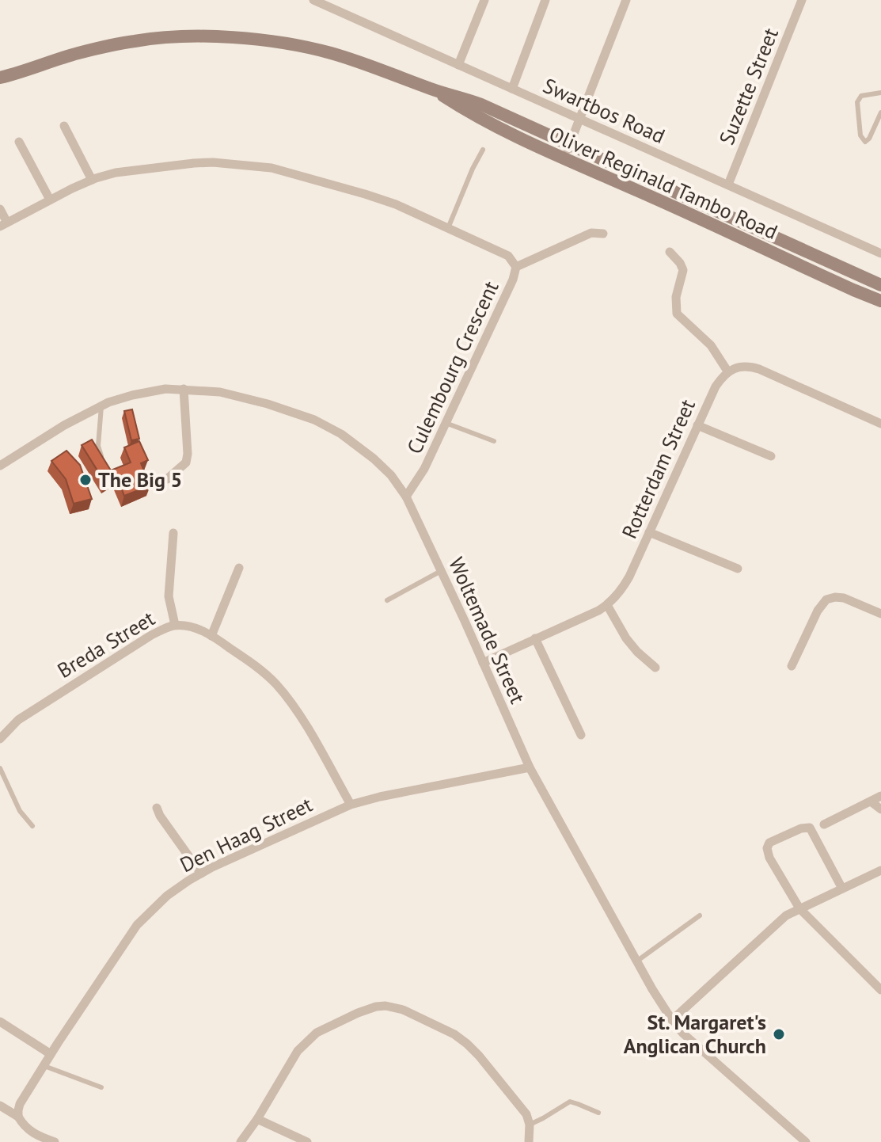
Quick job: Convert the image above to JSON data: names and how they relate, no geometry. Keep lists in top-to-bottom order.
{
  "streets": {
    "main road": ["Oliver Reginald Tambo Road"],
    "street": [
      "Suzette Street",
      "Swartbos Road",
      "Culembourg Crescent",
      "Rotterdam Street",
      "Woltemade Street",
      "Breda Street",
      "Den Haag Street"
    ]
  },
  "crossings": [
    ["Suzette Street", "Swartbos Road"],
    ["Culembourg Crescent", "Woltemade Street"],
    ["Rotterdam Street", "Woltemade Street"],
    ["Woltemade Street", "Den Haag Street"],
    ["Breda Street", "Den Haag Street"]
  ],
  "places": ["The Big 5", "St. Margaret's Anglican Church"]
}
